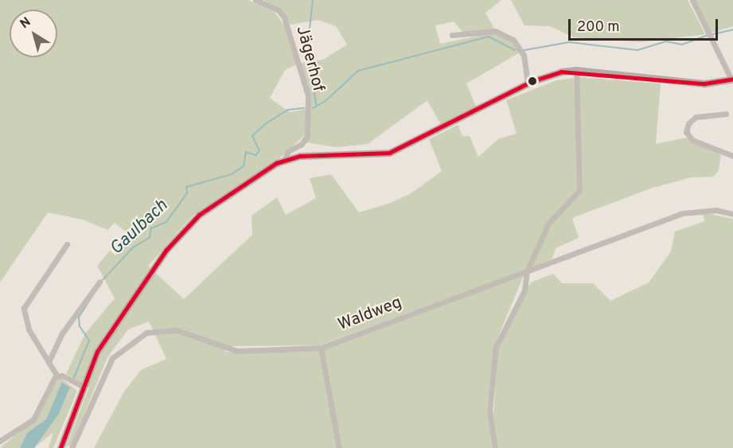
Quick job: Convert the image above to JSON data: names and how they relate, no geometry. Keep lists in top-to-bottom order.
{
  "streets": {
    "street": ["Jägerhof", "Waldweg"]
  },
  "water": ["Gaulbach"],
  "scale_bar": "200 m",
  "north": "top left"
}
